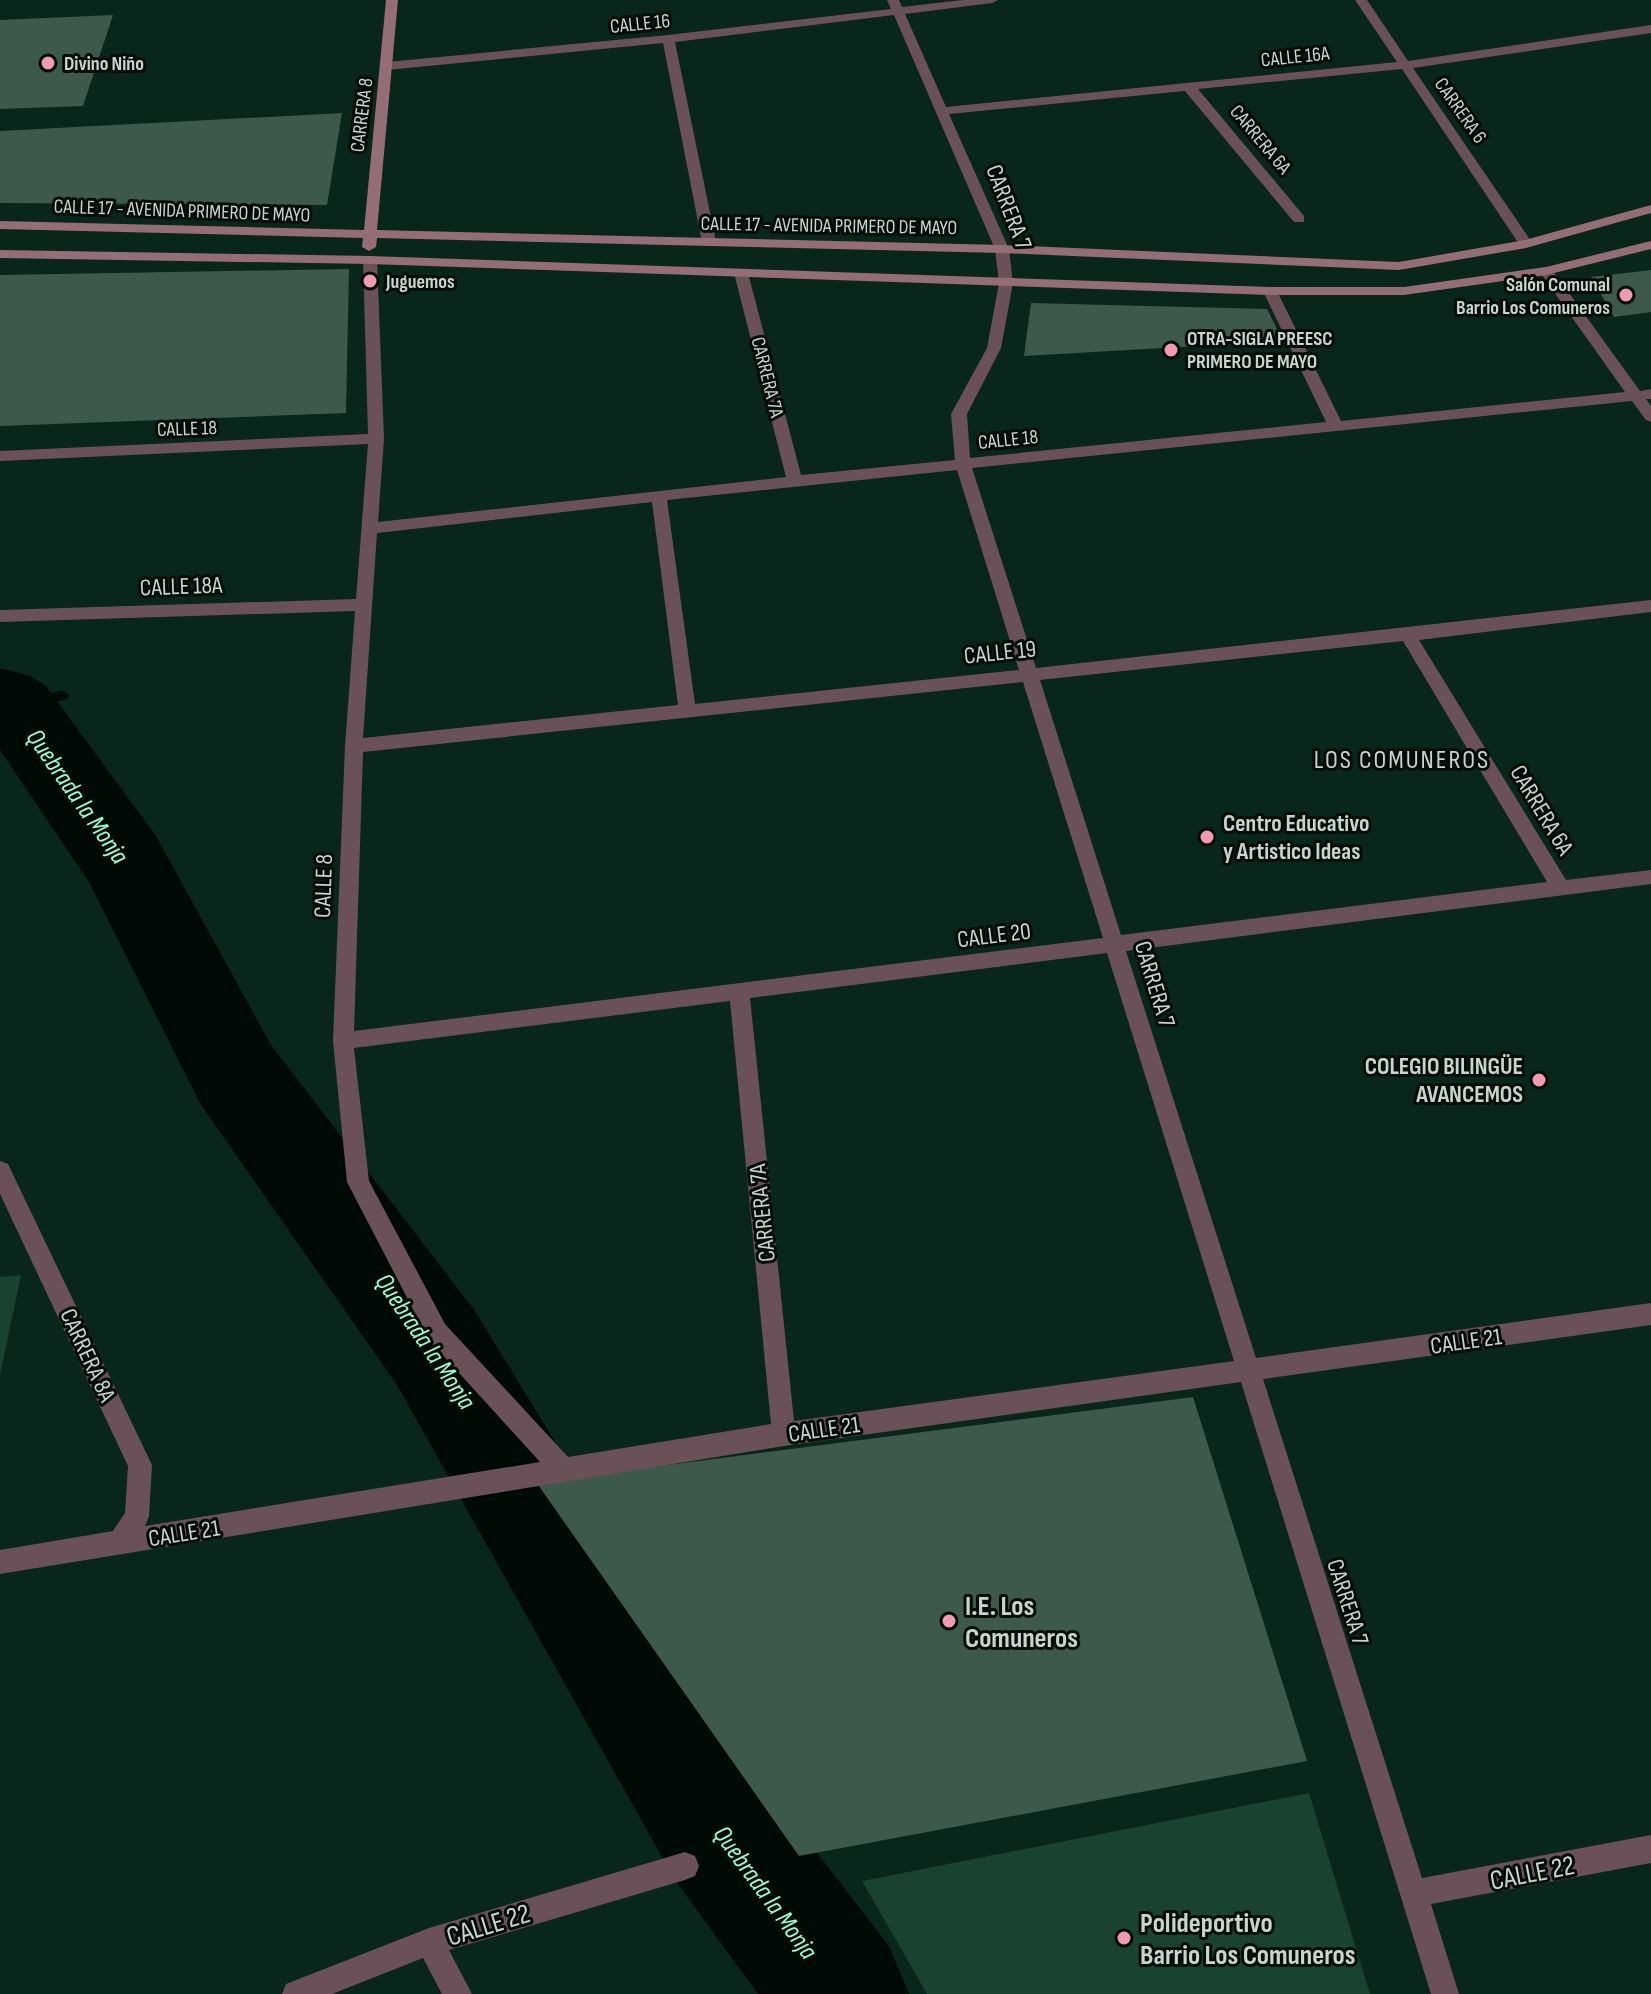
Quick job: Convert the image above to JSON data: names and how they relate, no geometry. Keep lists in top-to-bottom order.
{
  "streets": {
    "main road": ["CARRERA 8", "CALLE 17 - AVENIDA PRIMERO DE MAYO", "CALLE 8"],
    "street": [
      "CALLE 16",
      "CALLE 16A",
      "CARRERA 6",
      "CARRERA 6A",
      "CARRERA 7",
      "CARRERA 7A",
      "CALLE 18",
      "CALLE 18A",
      "CALLE 19",
      "CALLE 20",
      "CALLE 21",
      "CARRERA 8A",
      "CALLE 22"
    ]
  },
  "crossings": [
    ["CALLE 16", "CARRERA 8"],
    ["CALLE 16", "CARRERA 7"],
    ["CALLE 16A", "CARRERA 6"],
    ["CALLE 16A", "CARRERA 6A"],
    ["CALLE 16A", "CARRERA 7"],
    ["CARRERA 6", "CALLE 17 - AVENIDA PRIMERO DE MAYO"],
    ["CARRERA 8", "CALLE 17 - AVENIDA PRIMERO DE MAYO"],
    ["CARRERA 8", "CALLE 8"],
    ["CARRERA 6A", "CALLE 19"],
    ["CARRERA 6A", "CALLE 20"],
    ["CARRERA 7", "CALLE 17 - AVENIDA PRIMERO DE MAYO"],
    ["CARRERA 7", "CALLE 18"],
    ["CARRERA 7", "CALLE 19"],
    ["CARRERA 7", "CALLE 20"],
    ["CARRERA 7", "CALLE 21"],
    ["CARRERA 7", "CALLE 22"],
    ["CALLE 17 - AVENIDA PRIMERO DE MAYO", "CARRERA 7A"],
    ["CALLE 17 - AVENIDA PRIMERO DE MAYO", "CALLE 8"],
    ["CARRERA 7A", "CALLE 18"],
    ["CARRERA 7A", "CALLE 20"],
    ["CARRERA 7A", "CALLE 21"],
    ["CALLE 18", "CALLE 8"],
    ["CALLE 18A", "CALLE 8"],
    ["CALLE 19", "CALLE 8"],
    ["CALLE 8", "CALLE 20"],
    ["CALLE 8", "CALLE 21"],
    ["CALLE 21", "CARRERA 8A"]
  ],
  "districts": ["LOS COMUNEROS"],
  "water": ["Quebrada la Monja"],
  "places": [
    "Divino Niño",
    "Juguemos",
    "Salón Comunal Barrio Los Comuneros",
    "OTRA-SIGLA PREESC PRIMERO DE MAYO",
    "Centro Educativo y Artistico Ideas",
    "COLEGIO BILINGÜE AVANCEMOS",
    "I.E. Los Comuneros",
    "Polideportivo Barrio Los Comuneros"
  ]
}
